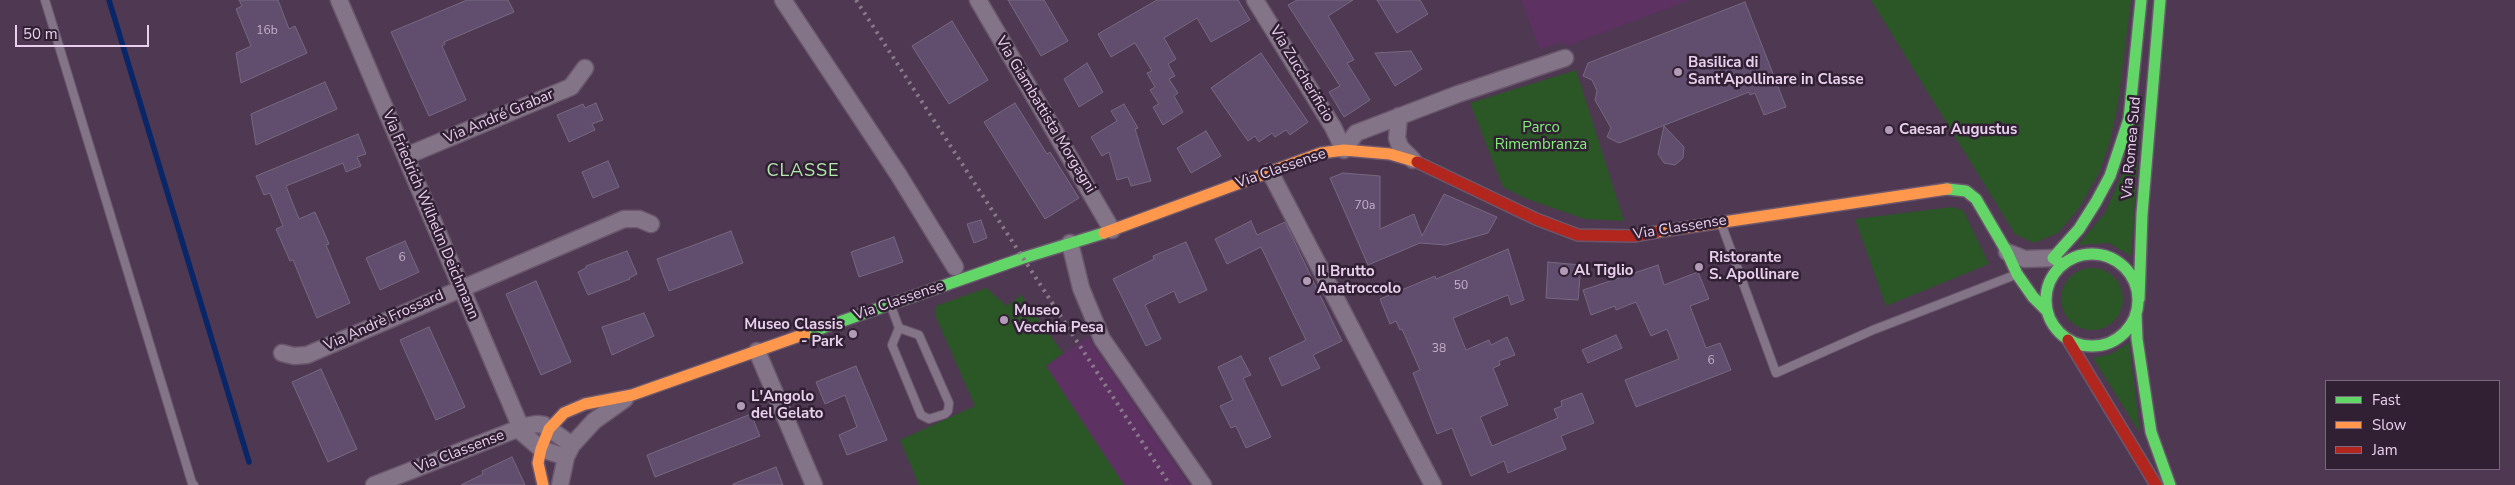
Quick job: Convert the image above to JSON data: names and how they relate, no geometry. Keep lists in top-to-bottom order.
{
  "streets": {
    "street": [
      "Via Zuccherificio",
      "Via Giambattista Morgagni",
      "Via André Grabar",
      "Via Romea Sud",
      "Via Classense",
      "Via Friedrich Wilhelm Deichmann",
      "Via Andrè Frossard"
    ]
  },
  "crossings": [
    ["Via Zuccherificio", "Via Classense"],
    ["Via Giambattista Morgagni", "Via Classense"],
    ["Via André Grabar", "Via Friedrich Wilhelm Deichmann"],
    ["Via Romea Sud", "Via Classense"],
    ["Via Classense", "Via Friedrich Wilhelm Deichmann"],
    ["Via Friedrich Wilhelm Deichmann", "Via Andrè Frossard"]
  ],
  "districts": ["CLASSE"],
  "parks": ["Parco Rimembranza"],
  "places": [
    "Basilica di Sant'Apollinare in Classe",
    "Caesar Augustus",
    "Ristorante S. Apollinare",
    "Al Tiglio",
    "Il Brutto Anatroccolo",
    "Museo Vecchia Pesa",
    "Museo Classis - Park",
    "L'Angolo del Gelato"
  ],
  "house_numbers": [
    "16b",
    "70a",
    "6",
    "50",
    "38",
    "6"
  ],
  "legend": ["Fast", "Slow", "Jam"],
  "scale_bar": "50 m"
}
